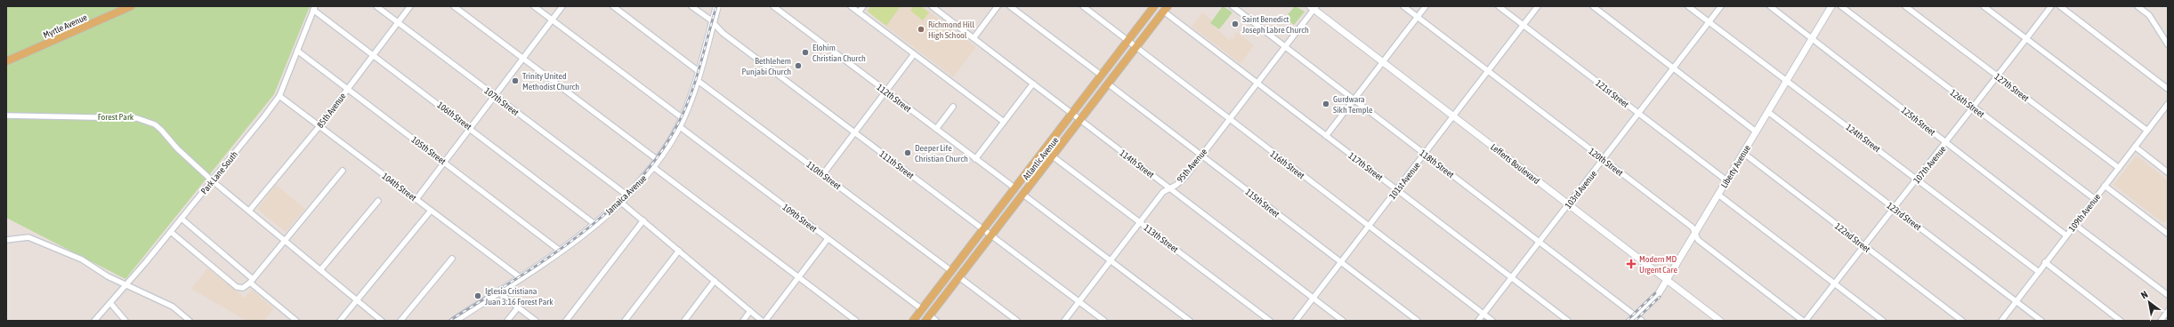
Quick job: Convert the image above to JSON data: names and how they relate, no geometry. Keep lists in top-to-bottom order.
{
  "streets": {
    "main road": ["Myrtle Avenue", "Atlantic Avenue", "Jamaica Avenue"],
    "street": [
      "127th Street",
      "121st Street",
      "112th Street",
      "107th Street",
      "126th Street",
      "85th Avenue",
      "106th Street",
      "125th Street",
      "124th Street",
      "105th Street",
      "120th Street",
      "114th Street",
      "118th Street",
      "Lefferts Boulevard",
      "111th Street",
      "116th Street",
      "107th Avenue",
      "95th Avenue",
      "117th Street",
      "Liberty Avenue",
      "Park Lane South",
      "110th Street",
      "101st Avenue",
      "104th Street",
      "103rd Avenue",
      "115th Street",
      "109th Avenue",
      "123rd Street",
      "109th Street",
      "122nd Street",
      "113th Street"
    ]
  },
  "crossings": [
    ["127th Street", "107th Avenue"],
    ["127th Street", "109th Avenue"],
    ["121st Street", "Liberty Avenue"],
    ["121st Street", "101st Avenue"],
    ["121st Street", "103rd Avenue"],
    ["112th Street", "Atlantic Avenue"],
    ["107th Street", "85th Avenue"],
    ["107th Street", "Jamaica Avenue"],
    ["126th Street", "107th Avenue"],
    ["126th Street", "109th Avenue"],
    ["85th Avenue", "106th Street"],
    ["85th Avenue", "105th Street"],
    ["85th Avenue", "104th Street"],
    ["106th Street", "Park Lane South"],
    ["106th Street", "Jamaica Avenue"],
    ["125th Street", "107th Avenue"],
    ["125th Street", "Liberty Avenue"],
    ["125th Street", "109th Avenue"],
    ["124th Street", "107th Avenue"],
    ["124th Street", "Liberty Avenue"],
    ["124th Street", "103rd Avenue"],
    ["124th Street", "109th Avenue"],
    ["105th Street", "Park Lane South"],
    ["105th Street", "Jamaica Avenue"],
    ["Atlantic Avenue", "114th Street"],
    ["Atlantic Avenue", "111th Street"],
    ["Atlantic Avenue", "116th Street"],
    ["Atlantic Avenue", "117th Street"],
    ["Atlantic Avenue", "110th Street"],
    ["Atlantic Avenue", "115th Street"],
    ["Atlantic Avenue", "109th Street"],
    ["Atlantic Avenue", "113th Street"],
    ["120th Street", "107th Avenue"],
    ["120th Street", "Liberty Avenue"],
    ["120th Street", "101st Avenue"],
    ["120th Street", "103rd Avenue"],
    ["114th Street", "95th Avenue"],
    ["114th Street", "101st Avenue"],
    ["118th Street", "95th Avenue"],
    ["118th Street", "Liberty Avenue"],
    ["118th Street", "101st Avenue"],
    ["118th Street", "103rd Avenue"],
    ["Lefferts Boulevard", "95th Avenue"],
    ["Lefferts Boulevard", "Liberty Avenue"],
    ["Lefferts Boulevard", "101st Avenue"],
    ["Lefferts Boulevard", "103rd Avenue"],
    ["111th Street", "95th Avenue"],
    ["111th Street", "Jamaica Avenue"],
    ["116th Street", "95th Avenue"],
    ["116th Street", "101st Avenue"],
    ["116th Street", "103rd Avenue"],
    ["107th Avenue", "123rd Street"],
    ["107th Avenue", "122nd Street"],
    ["95th Avenue", "117th Street"],
    ["95th Avenue", "115th Street"],
    ["95th Avenue", "113th Street"],
    ["117th Street", "101st Avenue"],
    ["117th Street", "103rd Avenue"],
    ["Liberty Avenue", "123rd Street"],
    ["Liberty Avenue", "122nd Street"],
    ["Park Lane South", "104th Street"],
    ["110th Street", "Jamaica Avenue"],
    ["101st Avenue", "115th Street"],
    ["104th Street", "Jamaica Avenue"],
    ["Jamaica Avenue", "109th Street"],
    ["109th Avenue", "123rd Street"]
  ],
  "parks": ["Forest Park"],
  "places": {
    "other": [
      "Saint Benedict Joseph Labre Church",
      "Richmond Hill High School",
      "Elohim Christian Church",
      "Bethlehem Punjabi Church",
      "Trinity United Methodist Church",
      "Gurdwara Sikh Temple",
      "Deeper Life Christian Church",
      "Iglesia Cristiana Juan 3:16 Forest Park"
    ],
    "health": ["Modern MD Urgent Care"]
  },
  "north": "top left"
}
